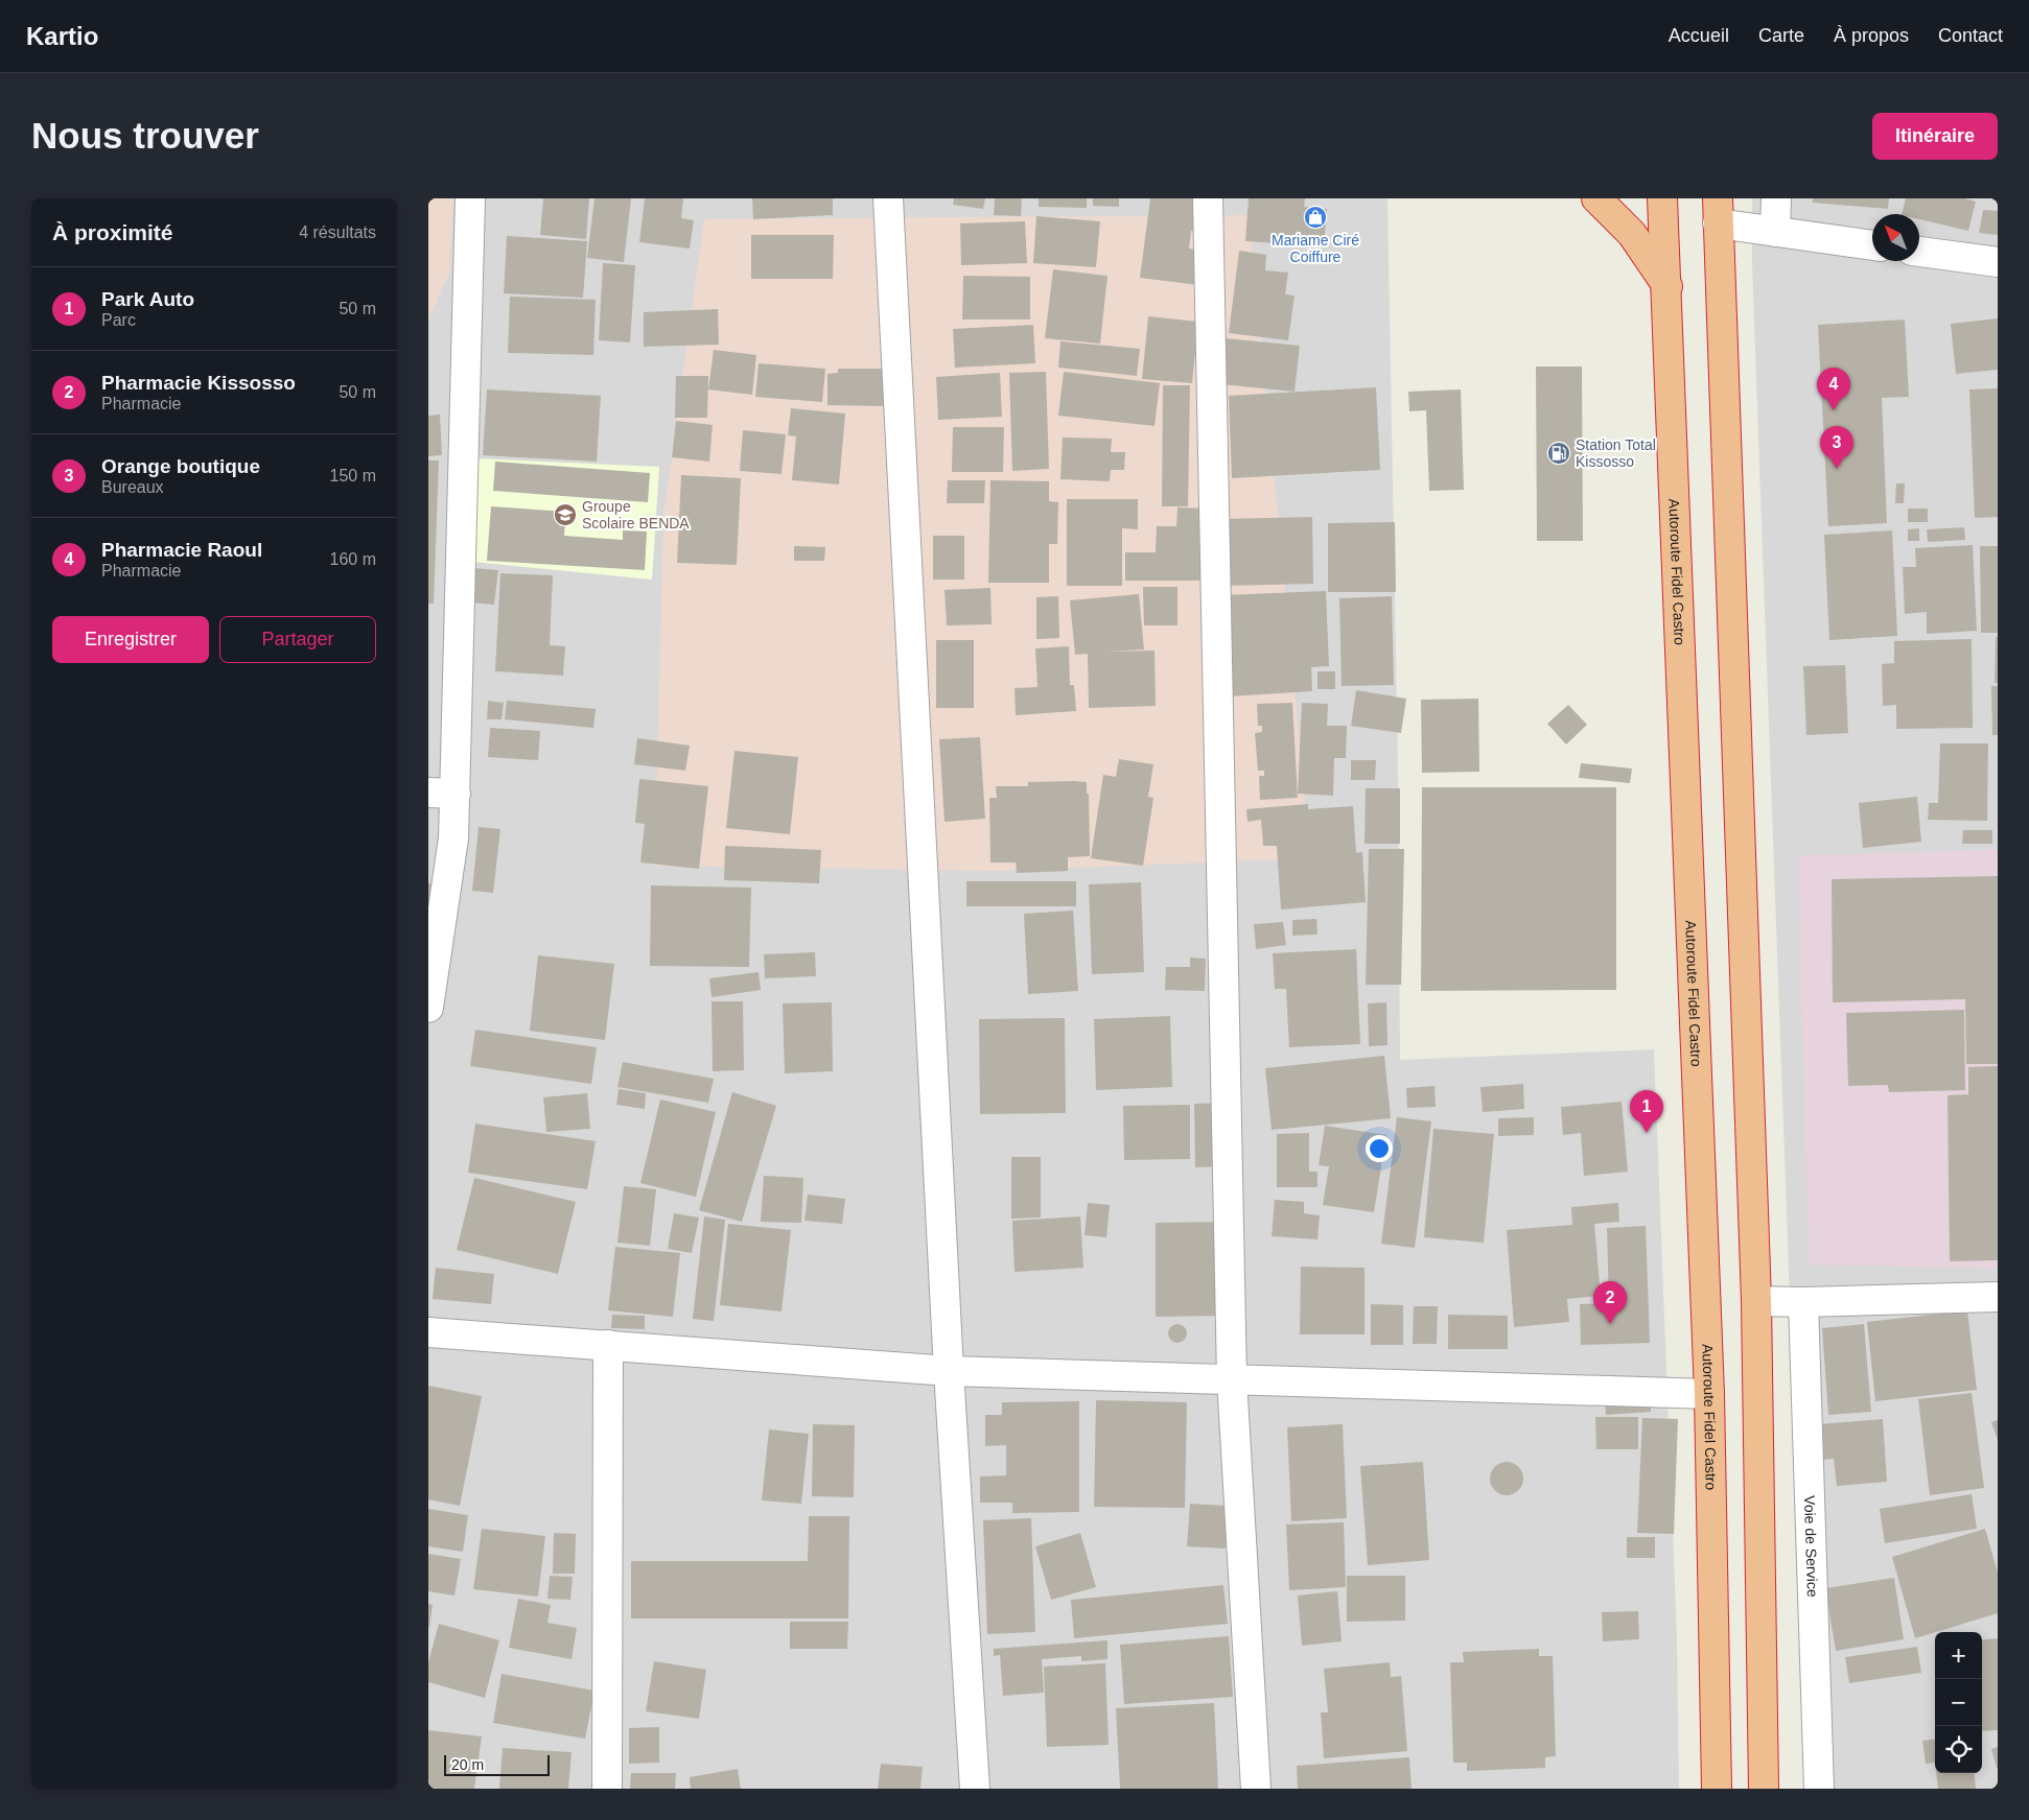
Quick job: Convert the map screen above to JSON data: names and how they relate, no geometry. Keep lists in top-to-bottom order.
{
  "streets": {
    "highway": ["Autoroute Fidel Castro"],
    "street": ["Voie de Service"]
  },
  "places": {
    "shop": ["Mariame Ciré Coiffure"],
    "fuel station": ["Station Total Kissosso"],
    "school or university": ["Groupe Scolaire BENDA"]
  },
  "scale_bar": "20 m",
  "north": "top left",
  "page": {
    "header": "Kartio",
    "nav": [
      "Accueil",
      "Carte",
      "À propos",
      "Contact"
    ],
    "buttons": [
      "Itinéraire",
      ["Enregistrer", "Partager"]
    ],
    "title": "Nous trouver",
    "heading": ["À proximité", "4 résultats"],
    "list": [
      {
        "mark": "1",
        "name": "Park Auto",
        "note": "Parc",
        "value": "50 m"
      },
      {
        "mark": "2",
        "name": "Pharmacie Kissosso",
        "note": "Pharmacie",
        "value": "50 m"
      },
      {
        "mark": "3",
        "name": "Orange boutique",
        "note": "Bureaux",
        "value": "150 m"
      },
      {
        "mark": "4",
        "name": "Pharmacie Raoul",
        "note": "Pharmacie",
        "value": "160 m"
      }
    ],
    "pins": [
      "4",
      "3",
      "1",
      "2"
    ],
    "map_buttons": ["+", "−"],
    "scale": "20 m"
  }
}
